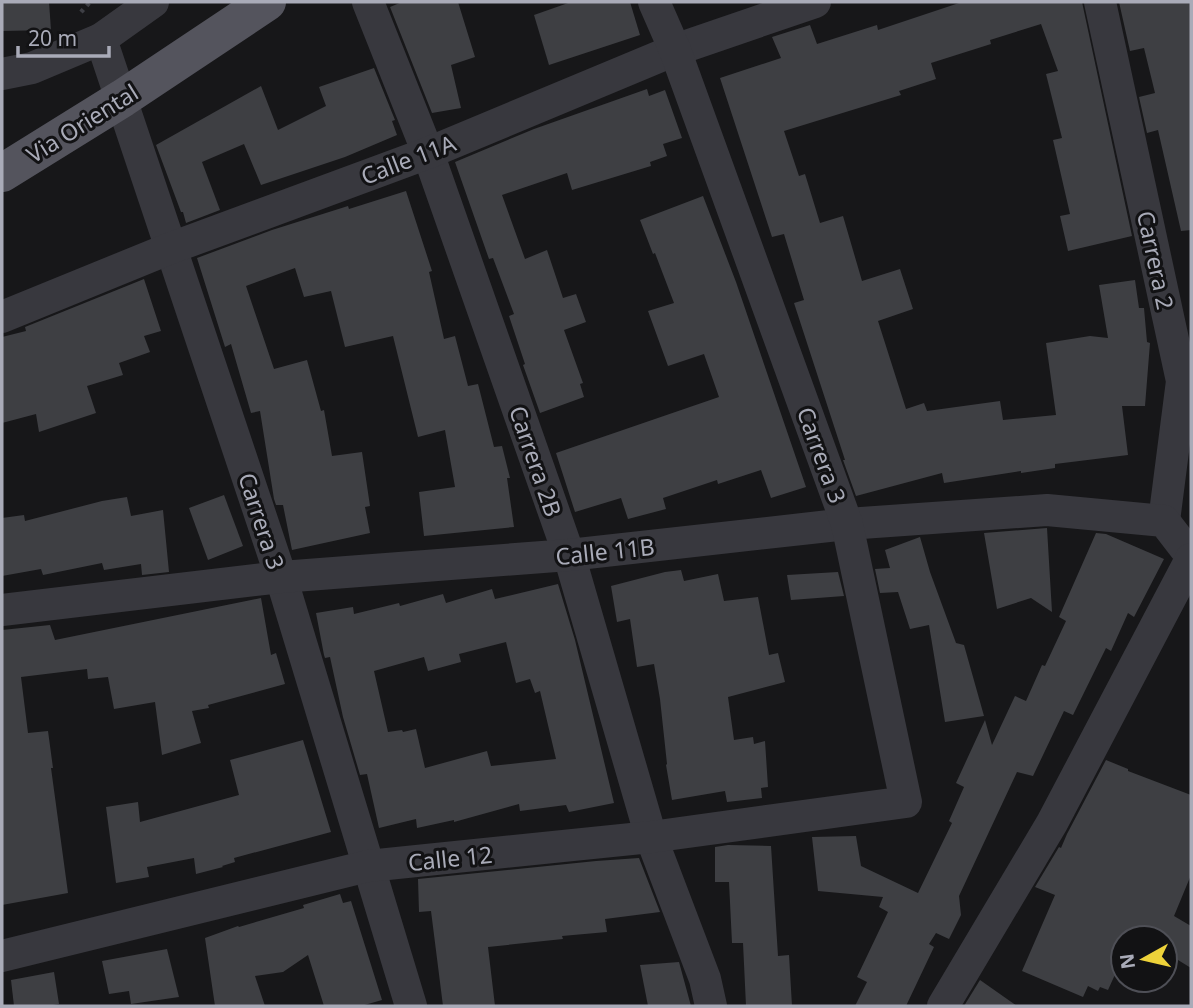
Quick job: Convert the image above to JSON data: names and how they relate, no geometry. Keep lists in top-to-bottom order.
{
  "streets": {
    "main road": ["Via Oriental"],
    "street": [
      "Calle 11A",
      "Carrera 2",
      "Carrera 3",
      "Carrera 2B",
      "Calle 11B",
      "Calle 12"
    ]
  },
  "crossings": [
    ["Via Oriental", "Carrera 3"],
    ["Calle 11A", "Carrera 3"],
    ["Calle 11A", "Carrera 2B"],
    ["Carrera 2", "Calle 11B"],
    ["Carrera 3", "Calle 11B"],
    ["Carrera 3", "Calle 12"],
    ["Carrera 2B", "Calle 11B"],
    ["Carrera 2B", "Calle 12"]
  ],
  "scale_bar": "20 m",
  "north": "left"
}
